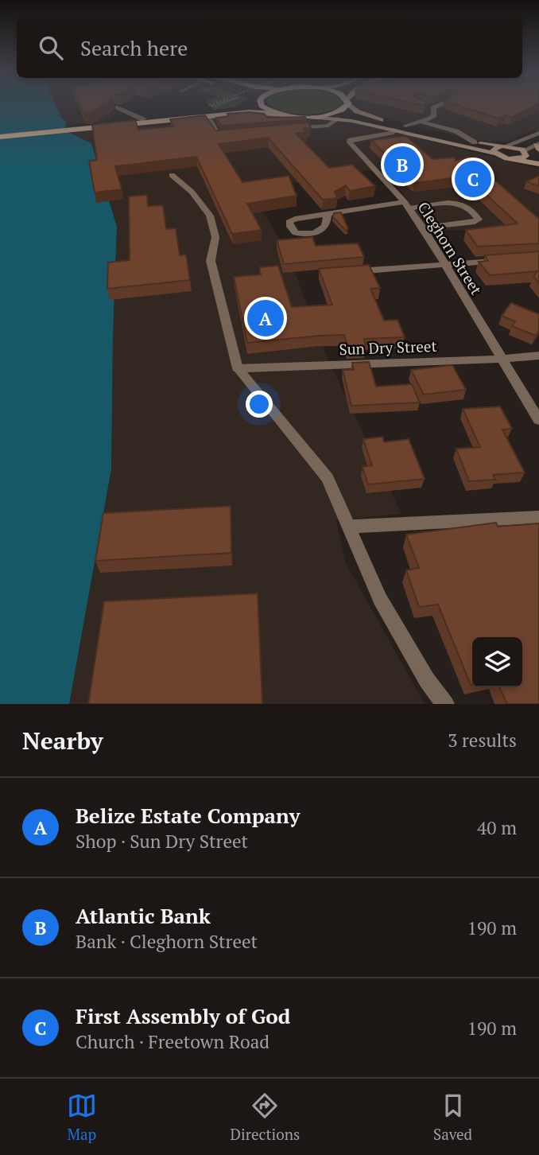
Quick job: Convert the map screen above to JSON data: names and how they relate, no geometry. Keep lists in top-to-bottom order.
{
  "streets": {
    "street": ["Cleghorn Street", "Sun Dry Street"]
  },
  "crossings": [
    ["Cleghorn Street", "Sun Dry Street"]
  ],
  "page": {
    "search": "Search here",
    "pins": ["B", "C", "A"],
    "heading": ["Nearby", "3 results"],
    "list": [
      {
        "mark": "A",
        "name": "Belize Estate Company",
        "note": "Shop · Sun Dry Street",
        "value": "40 m"
      },
      {
        "mark": "B",
        "name": "Atlantic Bank",
        "note": "Bank · Cleghorn Street",
        "value": "190 m"
      },
      {
        "mark": "C",
        "name": "First Assembly of God",
        "note": "Church · Freetown Road",
        "value": "190 m"
      }
    ],
    "nav": ["Map", "Directions", "Saved"]
  }
}
